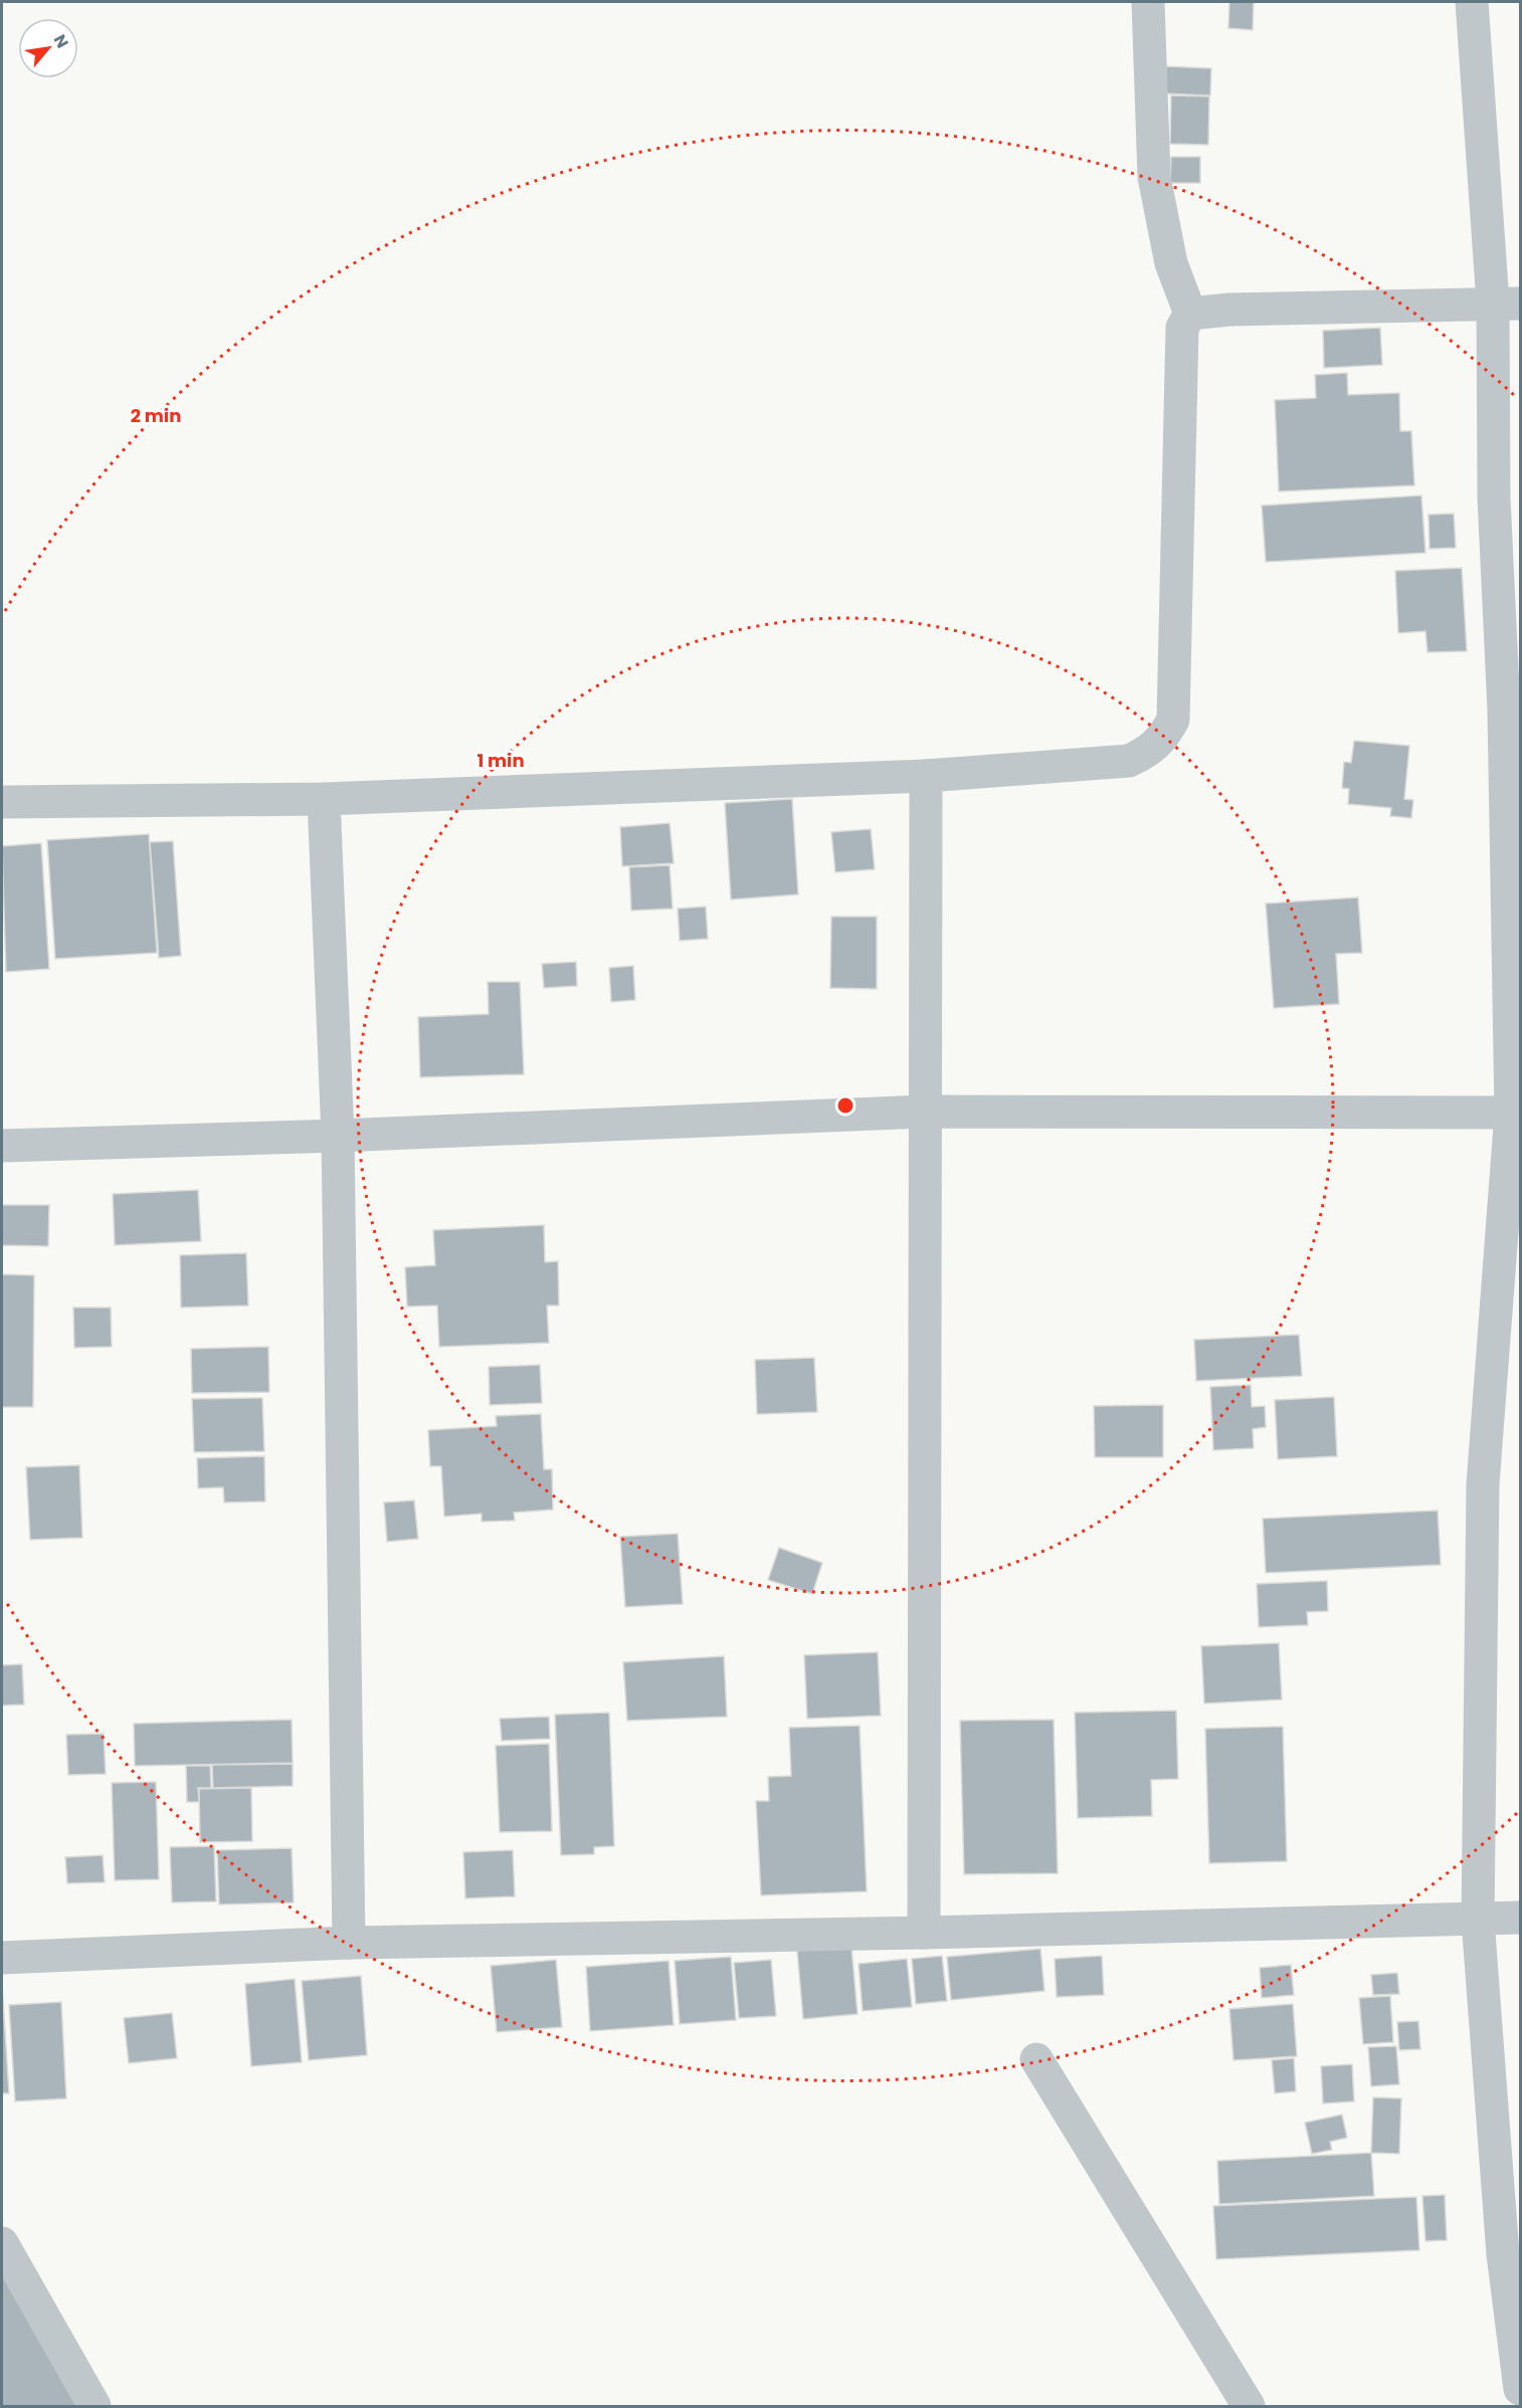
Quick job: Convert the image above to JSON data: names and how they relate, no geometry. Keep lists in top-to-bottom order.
{
  "north": "top right",
  "rings": ["2 min", "1 min"]
}
